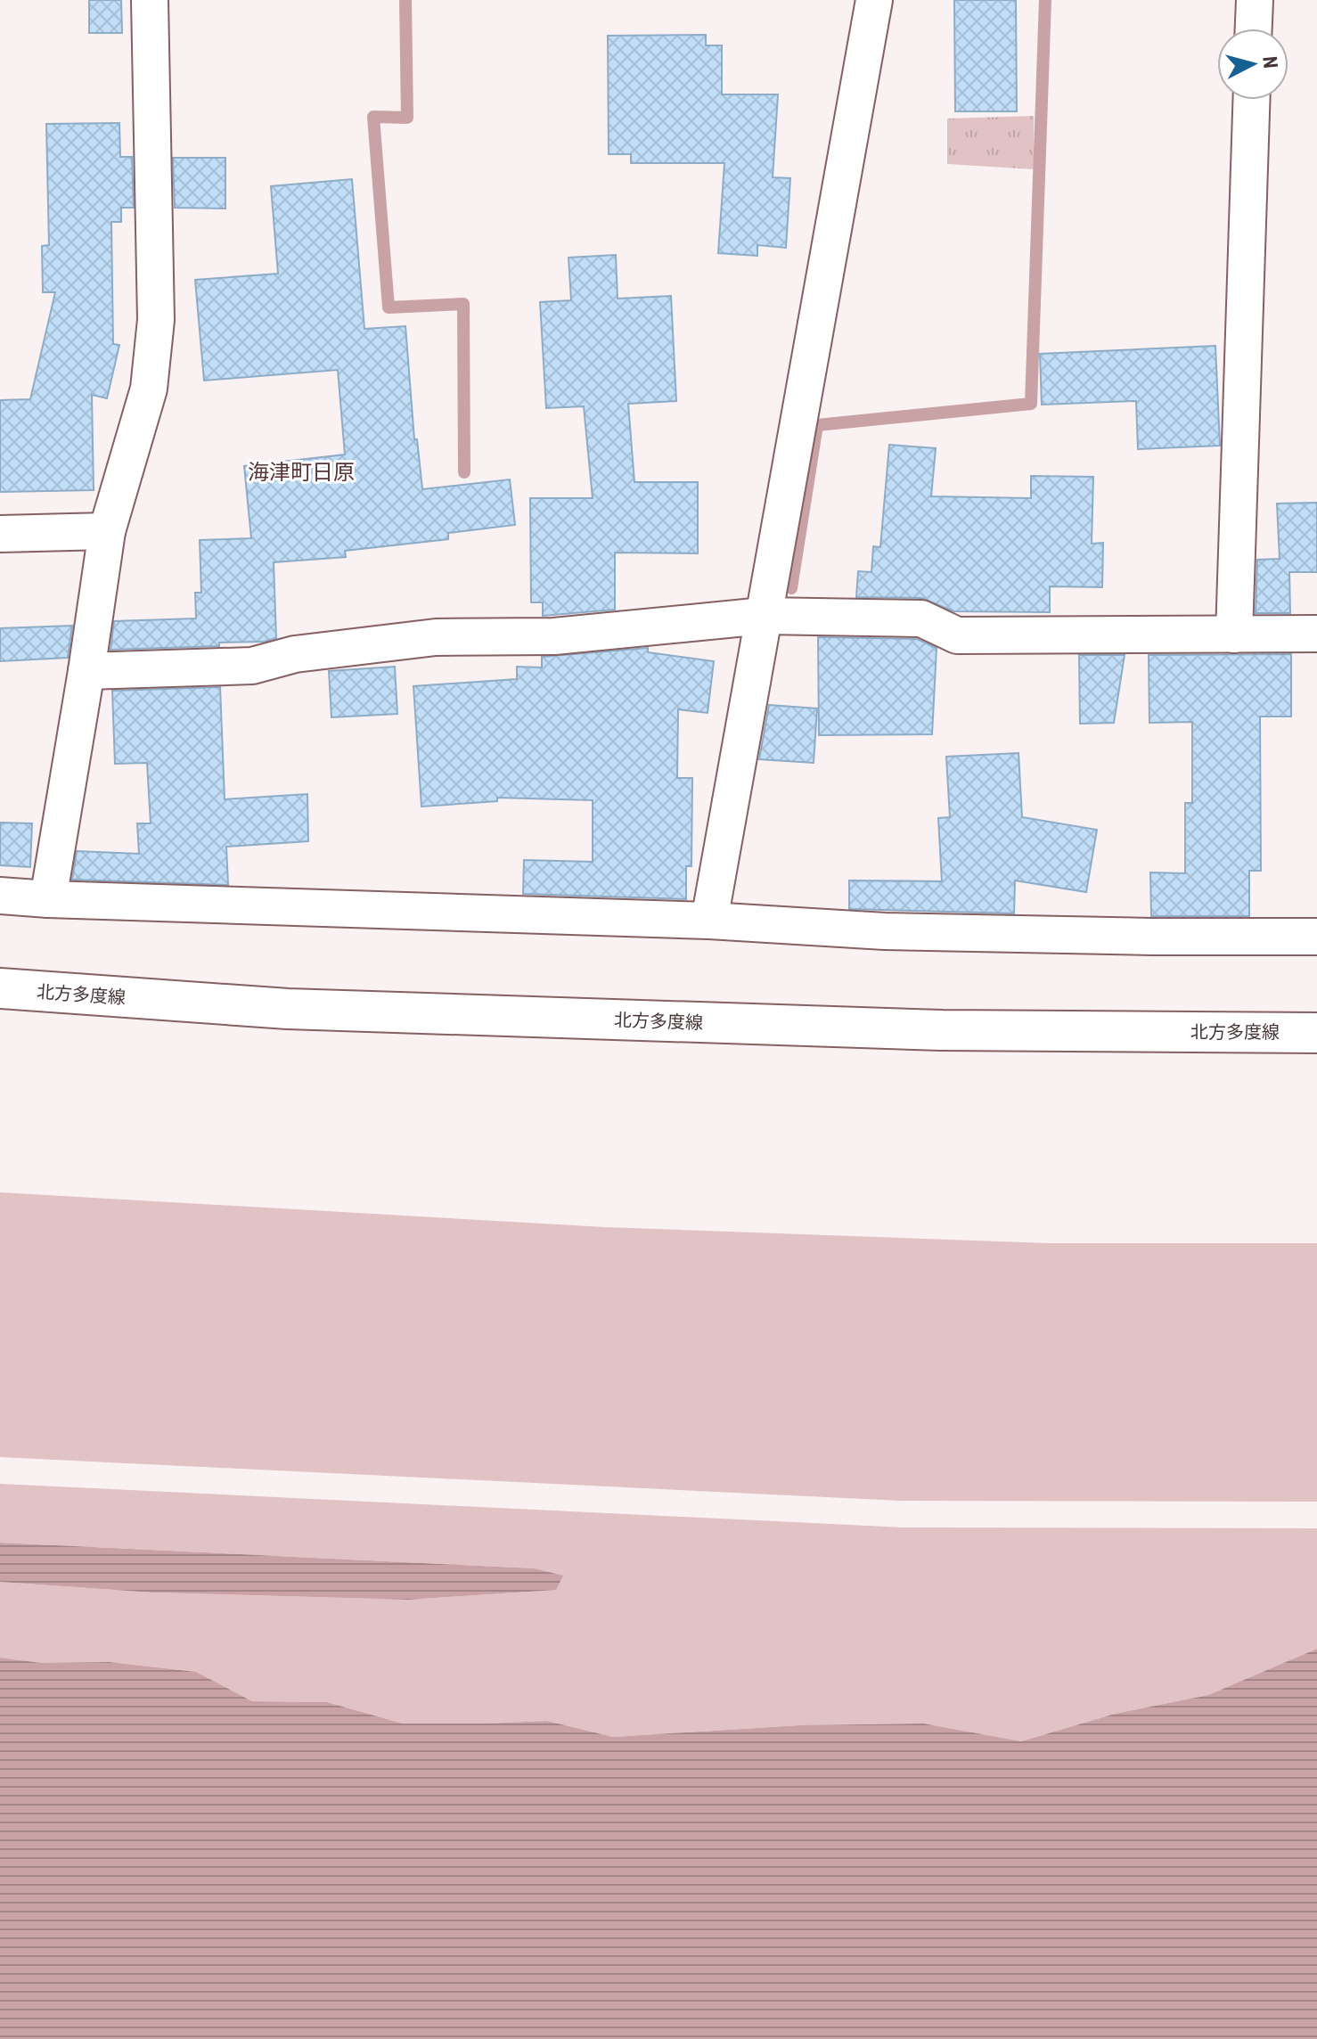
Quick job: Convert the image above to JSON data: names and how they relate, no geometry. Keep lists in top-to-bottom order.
{
  "streets": {
    "main road": ["北方多度線"]
  },
  "districts": ["海津町日原"],
  "north": "right"
}
